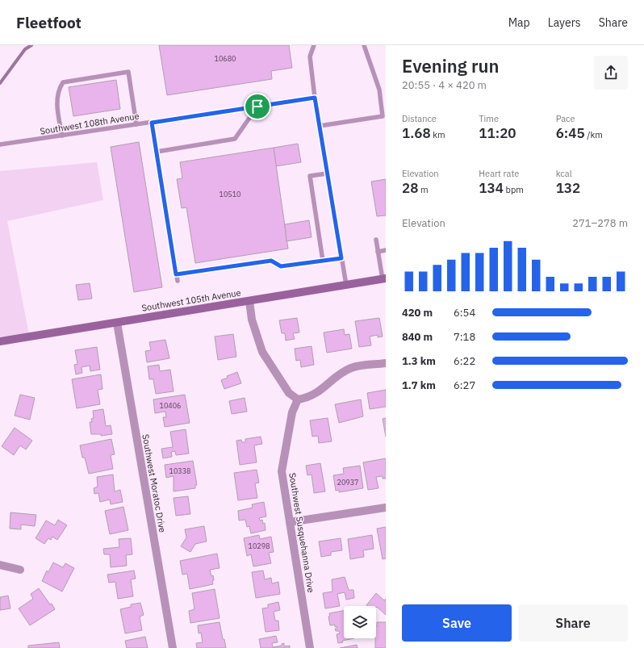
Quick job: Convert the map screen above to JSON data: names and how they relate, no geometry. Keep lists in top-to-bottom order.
{
  "streets": {
    "street": ["Southwest 105th Avenue", "Southwest Moratoc Drive", "Southwest Susquehanna Drive"],
    "lane": ["Southwest 108th Avenue"]
  },
  "crossings": [
    ["Southwest 105th Avenue", "Southwest Moratoc Drive"]
  ],
  "house_numbers": [
    "10680",
    "10510",
    "10406",
    "10338",
    "20937",
    "10298"
  ],
  "page": {
    "header": "Fleetfoot",
    "nav": ["Map", "Layers", "Share"],
    "heading": ["Evening run", "20:55 · 4 × 420 m"],
    "stats": [
      ["Distance", "1.68 km"],
      ["Time", "11:20"],
      ["Pace", "6:45 /km"],
      ["Elevation", "28 m"],
      ["Heart rate", "134 bpm"],
      ["kcal", "132"]
    ],
    "chart": ["Elevation", "271–278 m"],
    "list": [
      {
        "name": "420 m",
        "note": "6:54"
      },
      {
        "name": "840 m",
        "note": "7:18"
      },
      {
        "name": "1.3 km",
        "note": "6:22"
      },
      {
        "name": "1.7 km",
        "note": "6:27"
      }
    ],
    "buttons": ["Save", "Share"]
  }
}
